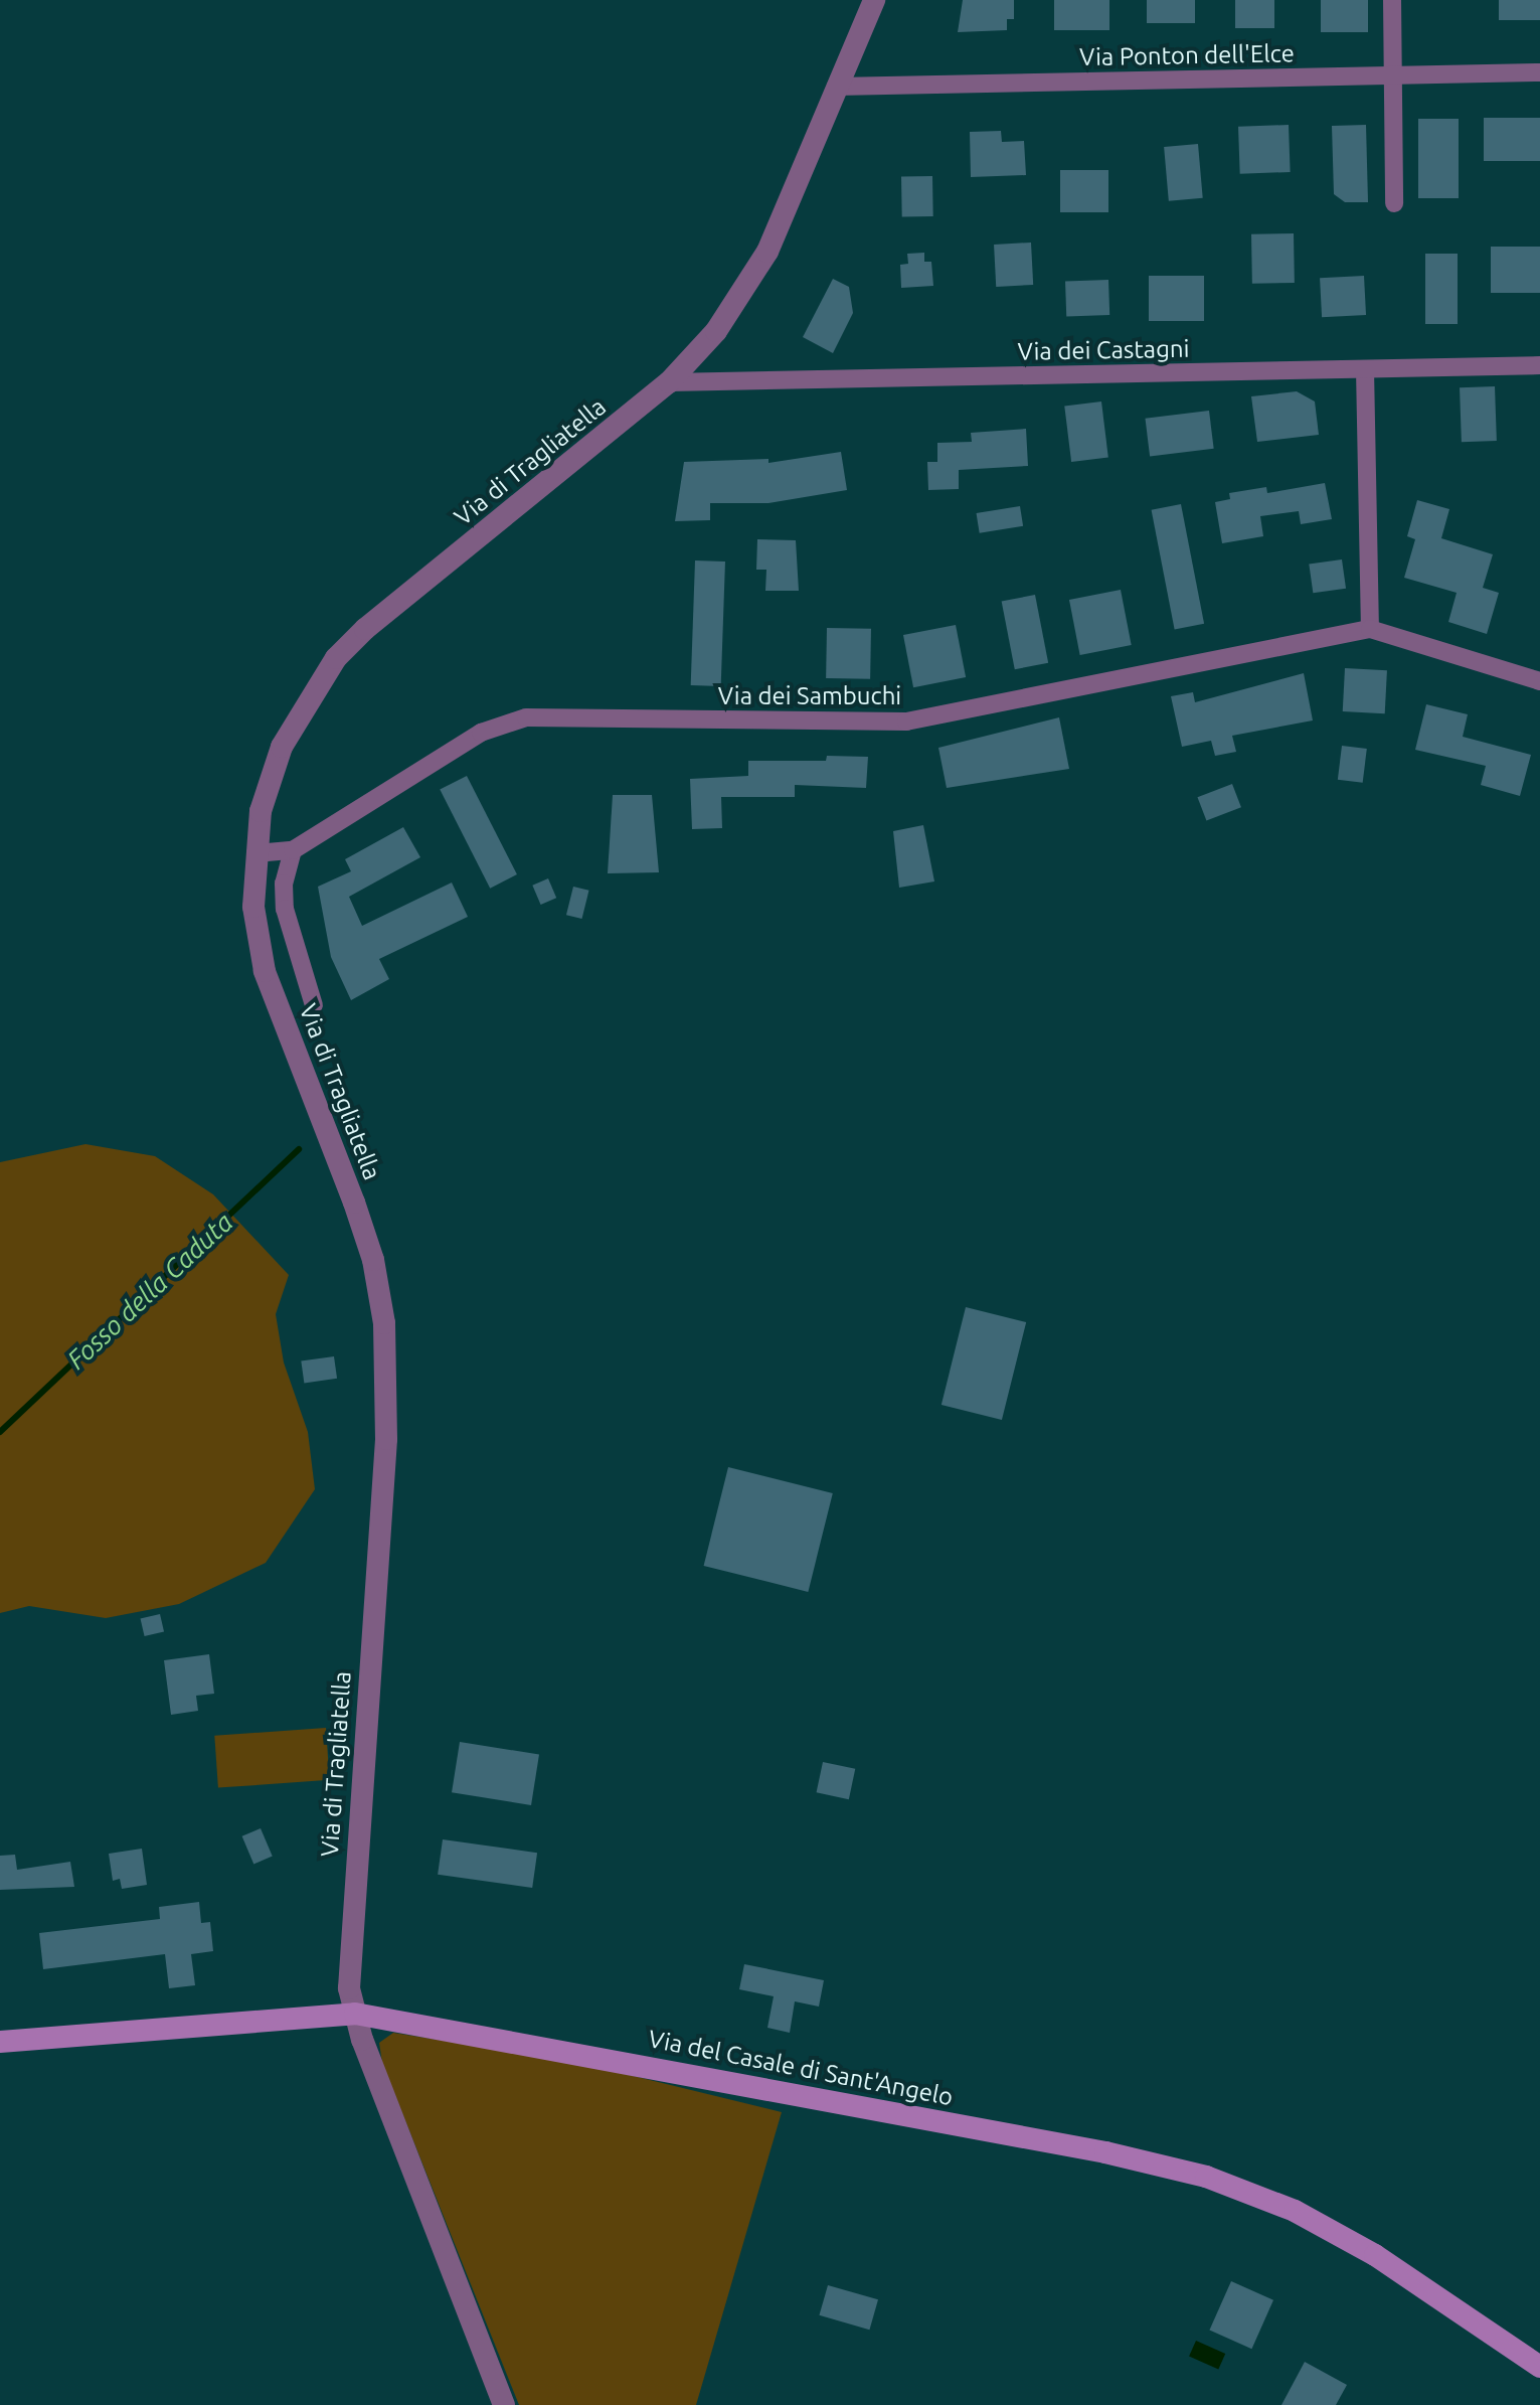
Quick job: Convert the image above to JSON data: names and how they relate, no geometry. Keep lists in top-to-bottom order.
{
  "streets": {
    "main road": ["Via del Casale di Sant'Angelo"],
    "street": [
      "Via Ponton dell'Elce",
      "Via dei Castagni",
      "Via di Tragliatella",
      "Via dei Sambuchi"
    ]
  },
  "crossings": [
    ["Via Ponton dell'Elce", "Via di Tragliatella"],
    ["Via dei Castagni", "Via di Tragliatella"],
    ["Via di Tragliatella", "Via dei Sambuchi"],
    ["Via di Tragliatella", "Via del Casale di Sant'Angelo"]
  ],
  "water": ["Fosso della Caduta"]
}
